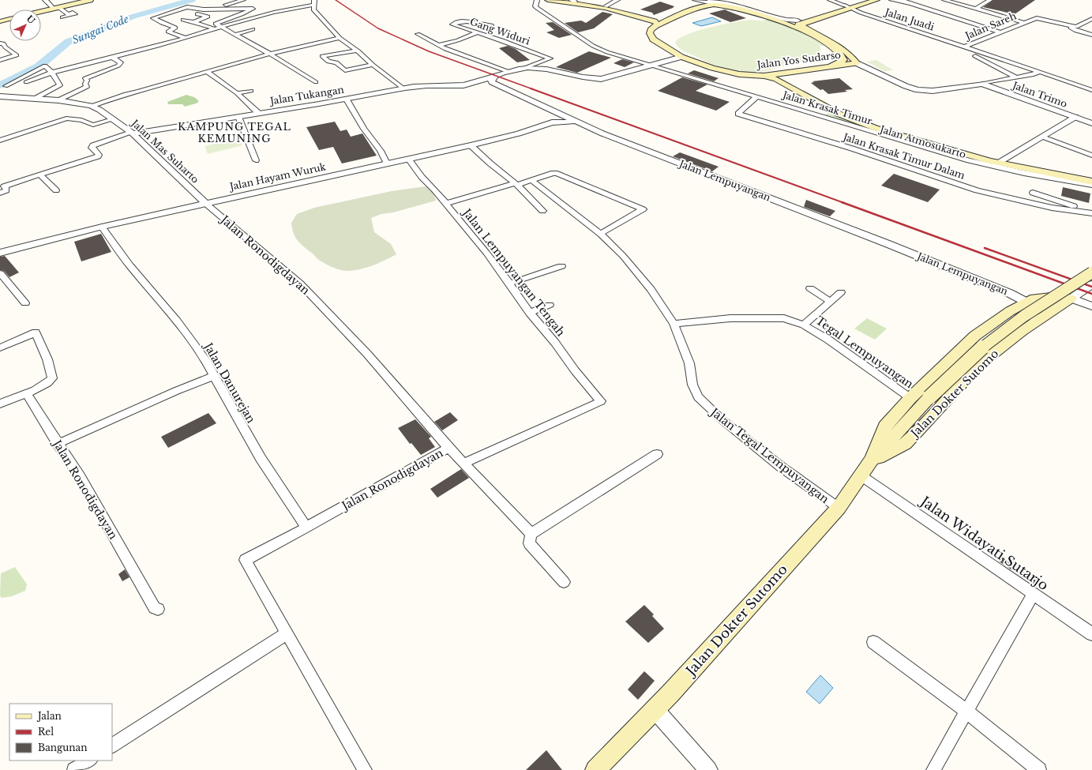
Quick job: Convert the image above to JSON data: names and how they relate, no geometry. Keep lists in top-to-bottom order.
{
  "streets": {
    "main road": ["Jalan Yos Sudarso", "Jalan Atmosukarto", "Jalan Dokter Sutomo"],
    "street": [
      "Jalan Juadi",
      "Jalan Sareh",
      "Gang Widuri",
      "Jalan Trimo",
      "Jalan Tukangan",
      "Jalan Krasak Timur",
      "Jalan Mas Suharto",
      "Jalan Krasak Timur Dalam",
      "Jalan Hayam Wuruk",
      "Jalan Lempuyangan",
      "Jalan Ronodigdayan",
      "Jalan Lempuyangan Tengah",
      "Tegal Lempuyangan",
      "Jalan Danurejan",
      "Jalan Tegal Lempuyangan",
      "Jalan Widayati Sutarjo"
    ]
  },
  "crossings": [
    ["Jalan Juadi", "Jalan Sareh"],
    ["Jalan Yos Sudarso", "Jalan Atmosukarto"],
    ["Jalan Tukangan", "Jalan Mas Suharto"],
    ["Jalan Tukangan", "Jalan Lempuyangan"],
    ["Jalan Krasak Timur", "Jalan Atmosukarto"],
    ["Jalan Krasak Timur", "Jalan Krasak Timur Dalam"],
    ["Jalan Mas Suharto", "Jalan Hayam Wuruk"],
    ["Jalan Mas Suharto", "Jalan Ronodigdayan"],
    ["Jalan Hayam Wuruk", "Jalan Lempuyangan"],
    ["Jalan Hayam Wuruk", "Jalan Ronodigdayan"],
    ["Jalan Hayam Wuruk", "Jalan Lempuyangan Tengah"],
    ["Jalan Hayam Wuruk", "Jalan Danurejan"],
    ["Jalan Lempuyangan", "Jalan Dokter Sutomo"],
    ["Jalan Ronodigdayan", "Jalan Danurejan"],
    ["Tegal Lempuyangan", "Jalan Dokter Sutomo"],
    ["Tegal Lempuyangan", "Jalan Tegal Lempuyangan"],
    ["Jalan Dokter Sutomo", "Jalan Tegal Lempuyangan"],
    ["Jalan Dokter Sutomo", "Jalan Widayati Sutarjo"]
  ],
  "districts": ["KAMPUNG TEGAL KEMUNING"],
  "water": ["Sungai Code"],
  "legend": ["Jalan", "Rel", "Bangunan"],
  "north": "top right"
}
